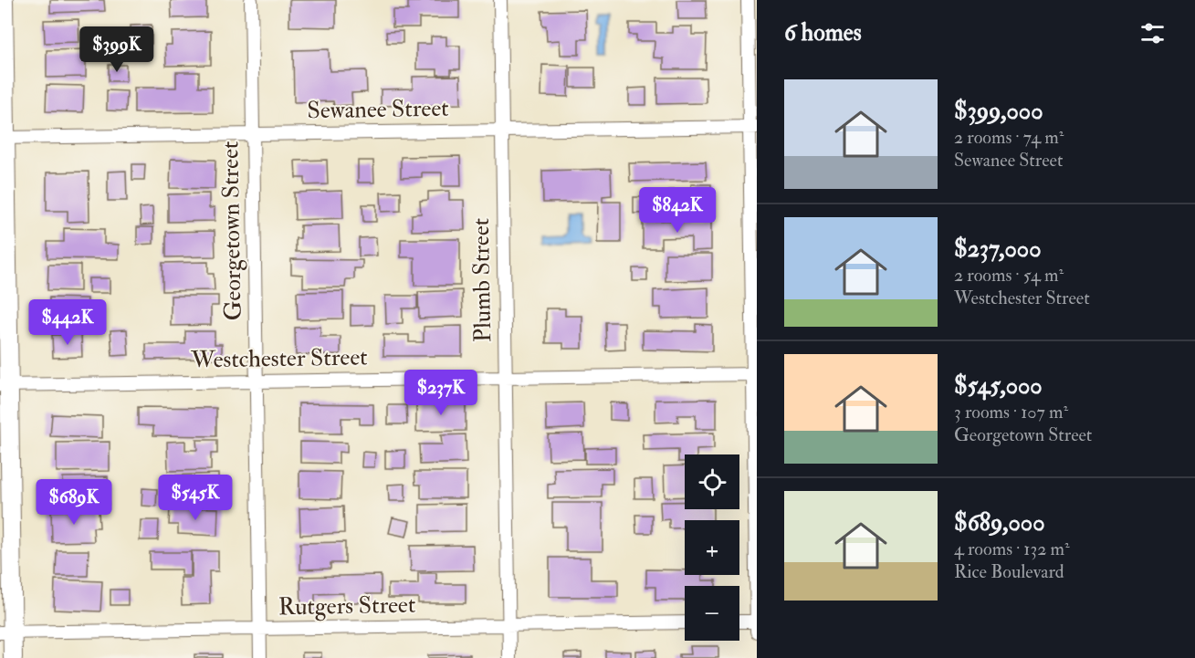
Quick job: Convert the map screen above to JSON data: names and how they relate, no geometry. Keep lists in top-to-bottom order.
{
  "streets": {
    "street": [
      "Sewanee Street",
      "Georgetown Street",
      "Plumb Street",
      "Westchester Street",
      "Rutgers Street"
    ]
  },
  "crossings": [
    ["Sewanee Street", "Georgetown Street"],
    ["Sewanee Street", "Plumb Street"],
    ["Georgetown Street", "Westchester Street"],
    ["Georgetown Street", "Rutgers Street"],
    ["Plumb Street", "Westchester Street"],
    ["Plumb Street", "Rutgers Street"]
  ],
  "page": {
    "heading": "6 homes",
    "price": [
      "$399K",
      "$842K",
      "$442K",
      "$237K",
      "$545K",
      "$689K"
    ],
    "list": [
      {
        "name": "$399,000",
        "note": "2 rooms · 74 m² · Sewanee Street"
      },
      {
        "name": "$237,000",
        "note": "2 rooms · 54 m² · Westchester Street"
      },
      {
        "name": "$545,000",
        "note": "3 rooms · 107 m² · Georgetown Street"
      },
      {
        "name": "$689,000",
        "note": "4 rooms · 132 m² · Rice Boulevard"
      }
    ],
    "map_buttons": ["+", "−"]
  }
}
